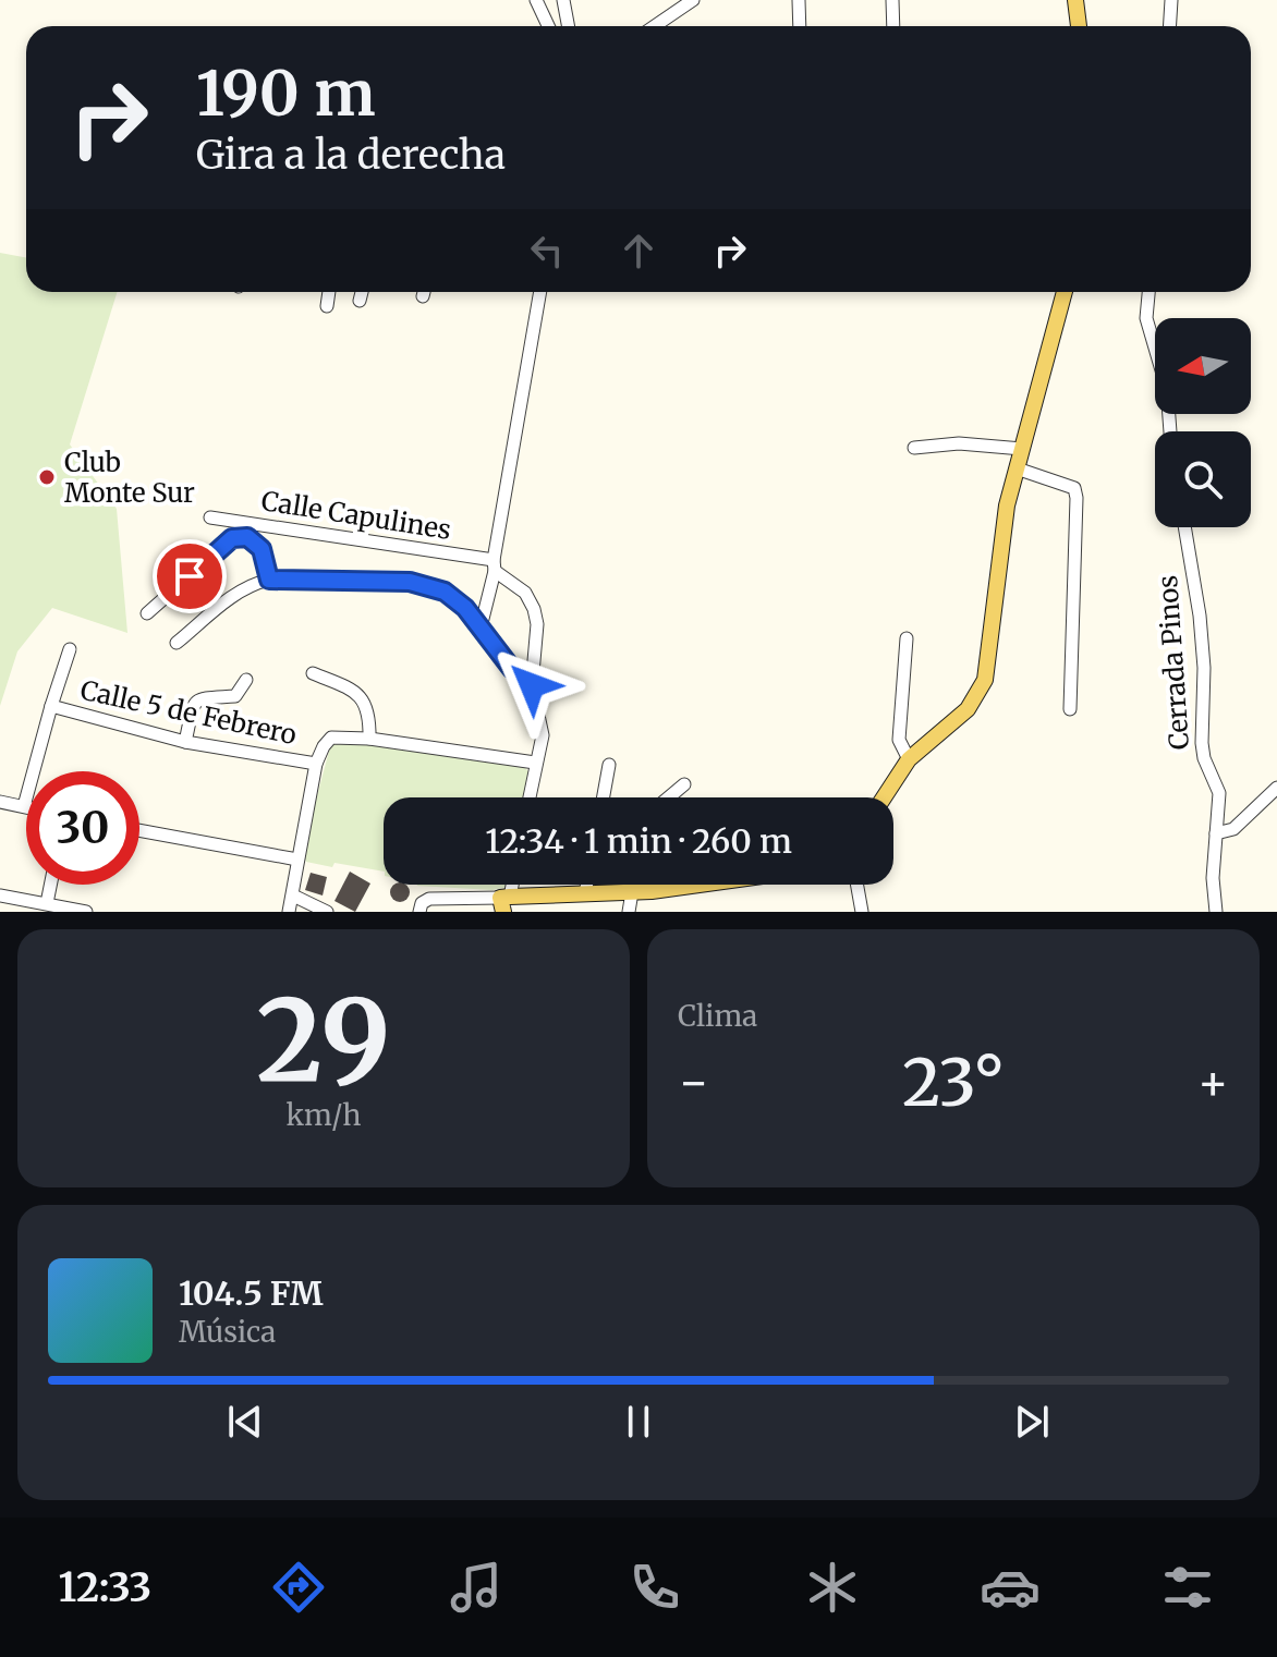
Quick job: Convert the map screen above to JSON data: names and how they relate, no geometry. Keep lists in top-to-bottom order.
{
  "streets": {
    "street": ["Calle Capulines", "Cerrada Pinos", "Calle 5 de Febrero"]
  },
  "places": ["Club Monte Sur"],
  "north": "left",
  "page": {
    "turn": ["190 m", "Gira a la derecha"],
    "limit": "30",
    "trip": "12:34 · 1 min · 260 m",
    "tile": [
      ["29", "km/h"],
      "Clima"
    ],
    "heat": ["−", "23°", "+"],
    "song": ["104.5 FM", "Música"],
    "tabs": "12:33"
  }
}
